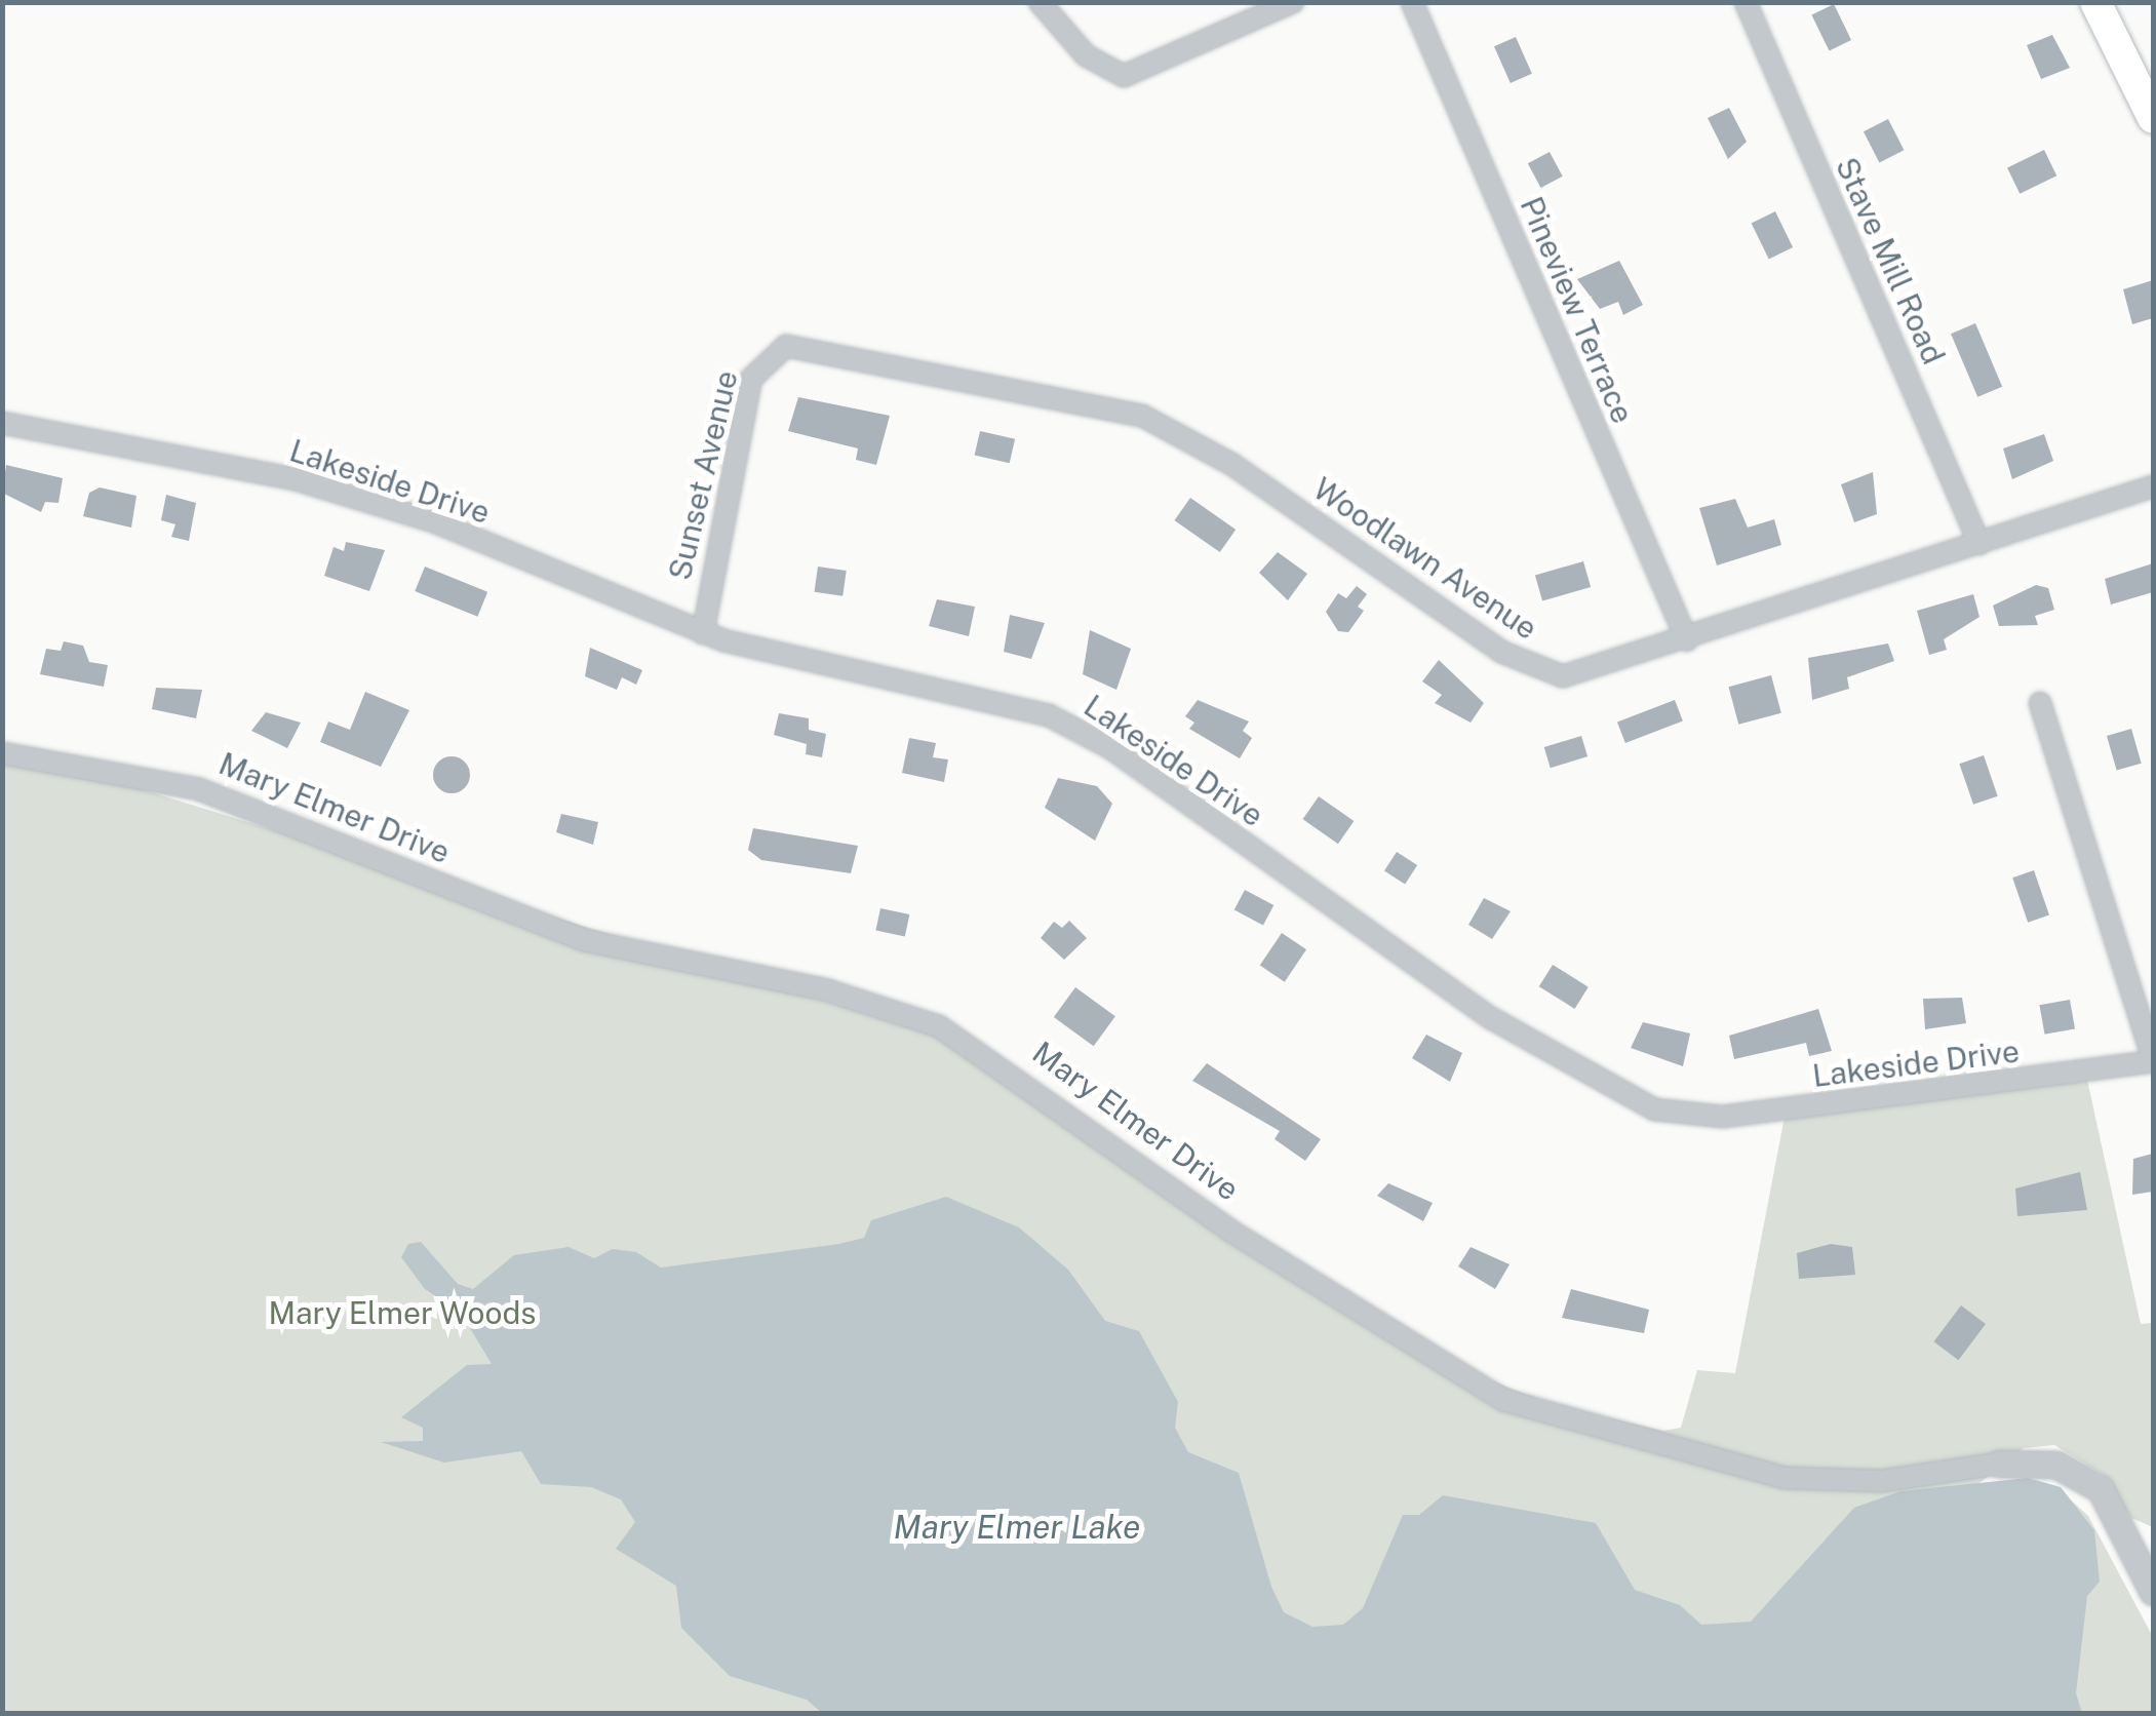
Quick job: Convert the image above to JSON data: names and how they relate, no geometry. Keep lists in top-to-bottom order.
{
  "streets": {
    "street": [
      "Stave Mill Road",
      "Pineview Terrace",
      "Sunset Avenue",
      "Lakeside Drive",
      "Woodlawn Avenue",
      "Mary Elmer Drive"
    ]
  },
  "crossings": [
    ["Stave Mill Road", "Woodlawn Avenue"],
    ["Pineview Terrace", "Woodlawn Avenue"],
    ["Sunset Avenue", "Lakeside Drive"],
    ["Sunset Avenue", "Woodlawn Avenue"]
  ],
  "water": ["Mary Elmer Lake"],
  "parks": ["Mary Elmer Woods"]
}
